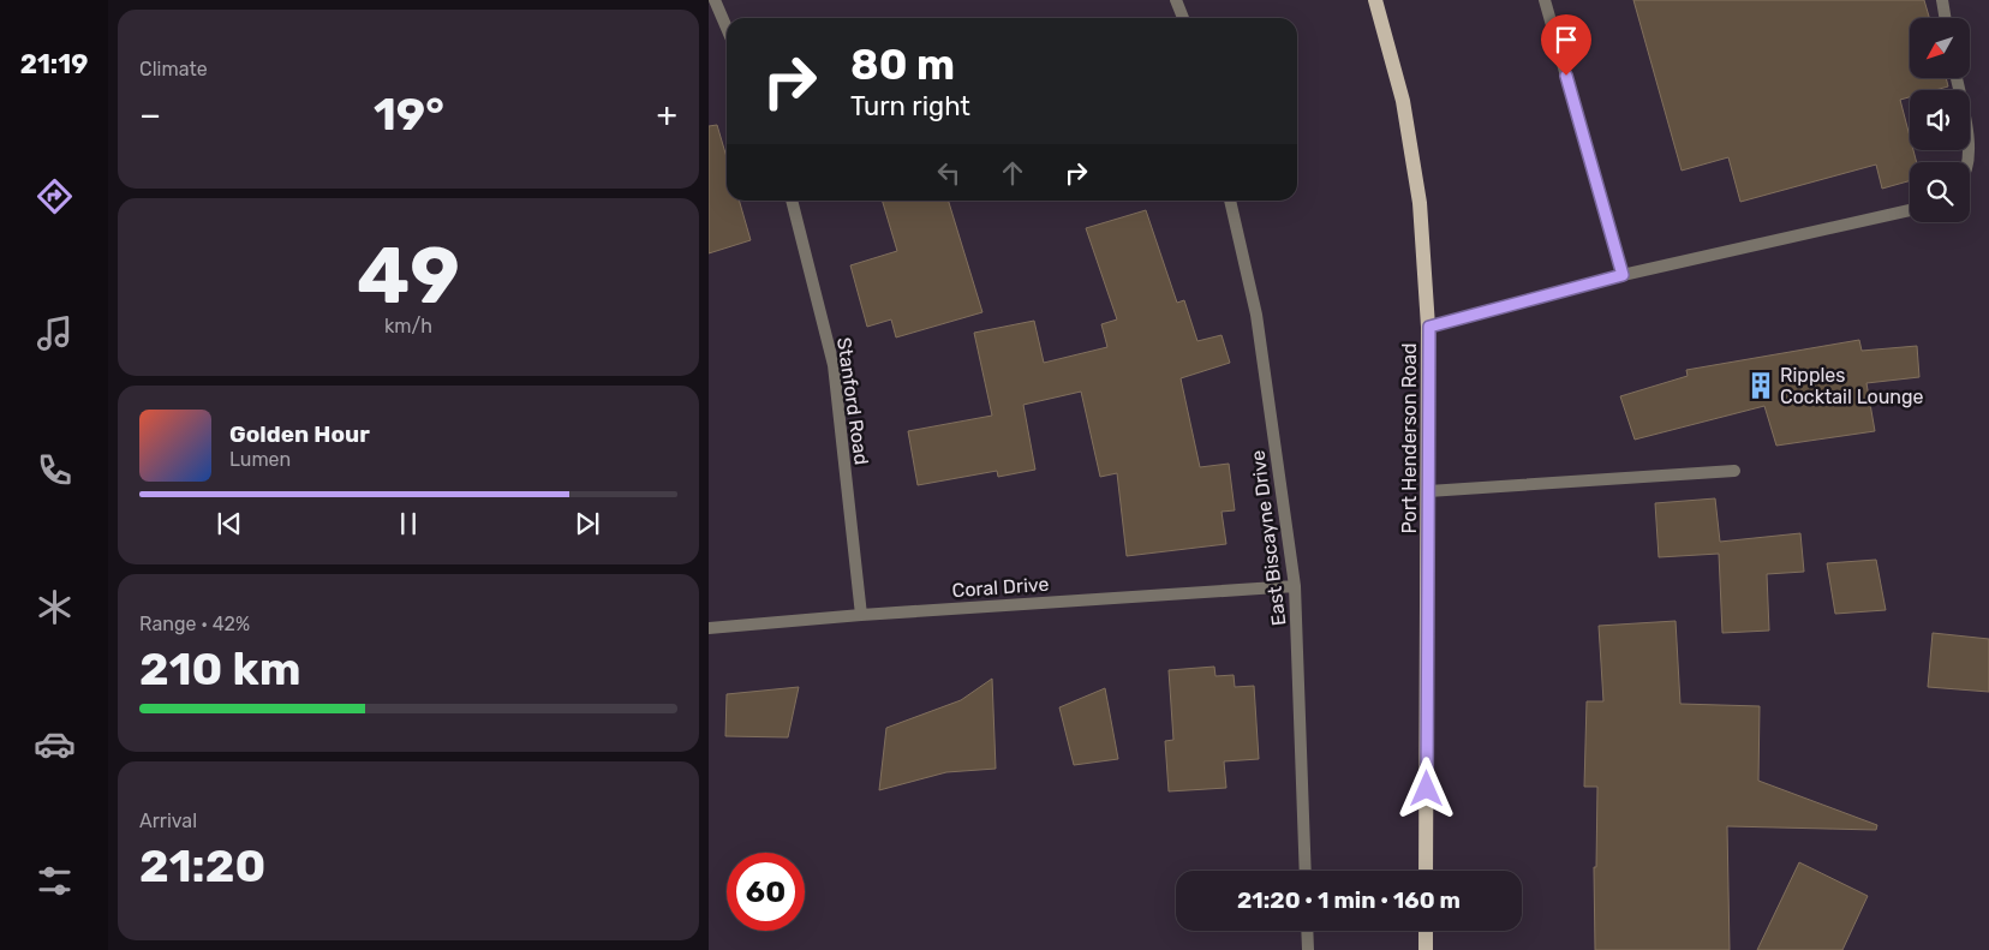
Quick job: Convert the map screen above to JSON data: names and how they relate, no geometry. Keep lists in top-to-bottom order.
{
  "streets": {
    "main road": ["Port Henderson Road"],
    "street": ["Stanford Road", "East Biscayne Drive", "Coral Drive"]
  },
  "crossings": [
    ["Stanford Road", "Coral Drive"],
    ["East Biscayne Drive", "Coral Drive"]
  ],
  "places": {
    "building": ["Ripples Cocktail Lounge"]
  },
  "north": "bottom left",
  "page": {
    "tabs": "21:19",
    "tile": [
      "Climate",
      ["49", "km/h"],
      ["Range · 42%", "210 km"],
      ["Arrival", "21:20"]
    ],
    "turn": ["80 m", "Turn right"],
    "heat": ["−", "19°", "+"],
    "song": ["Golden Hour", "Lumen"],
    "limit": "60",
    "trip": "21:20 · 1 min · 160 m"
  }
}
